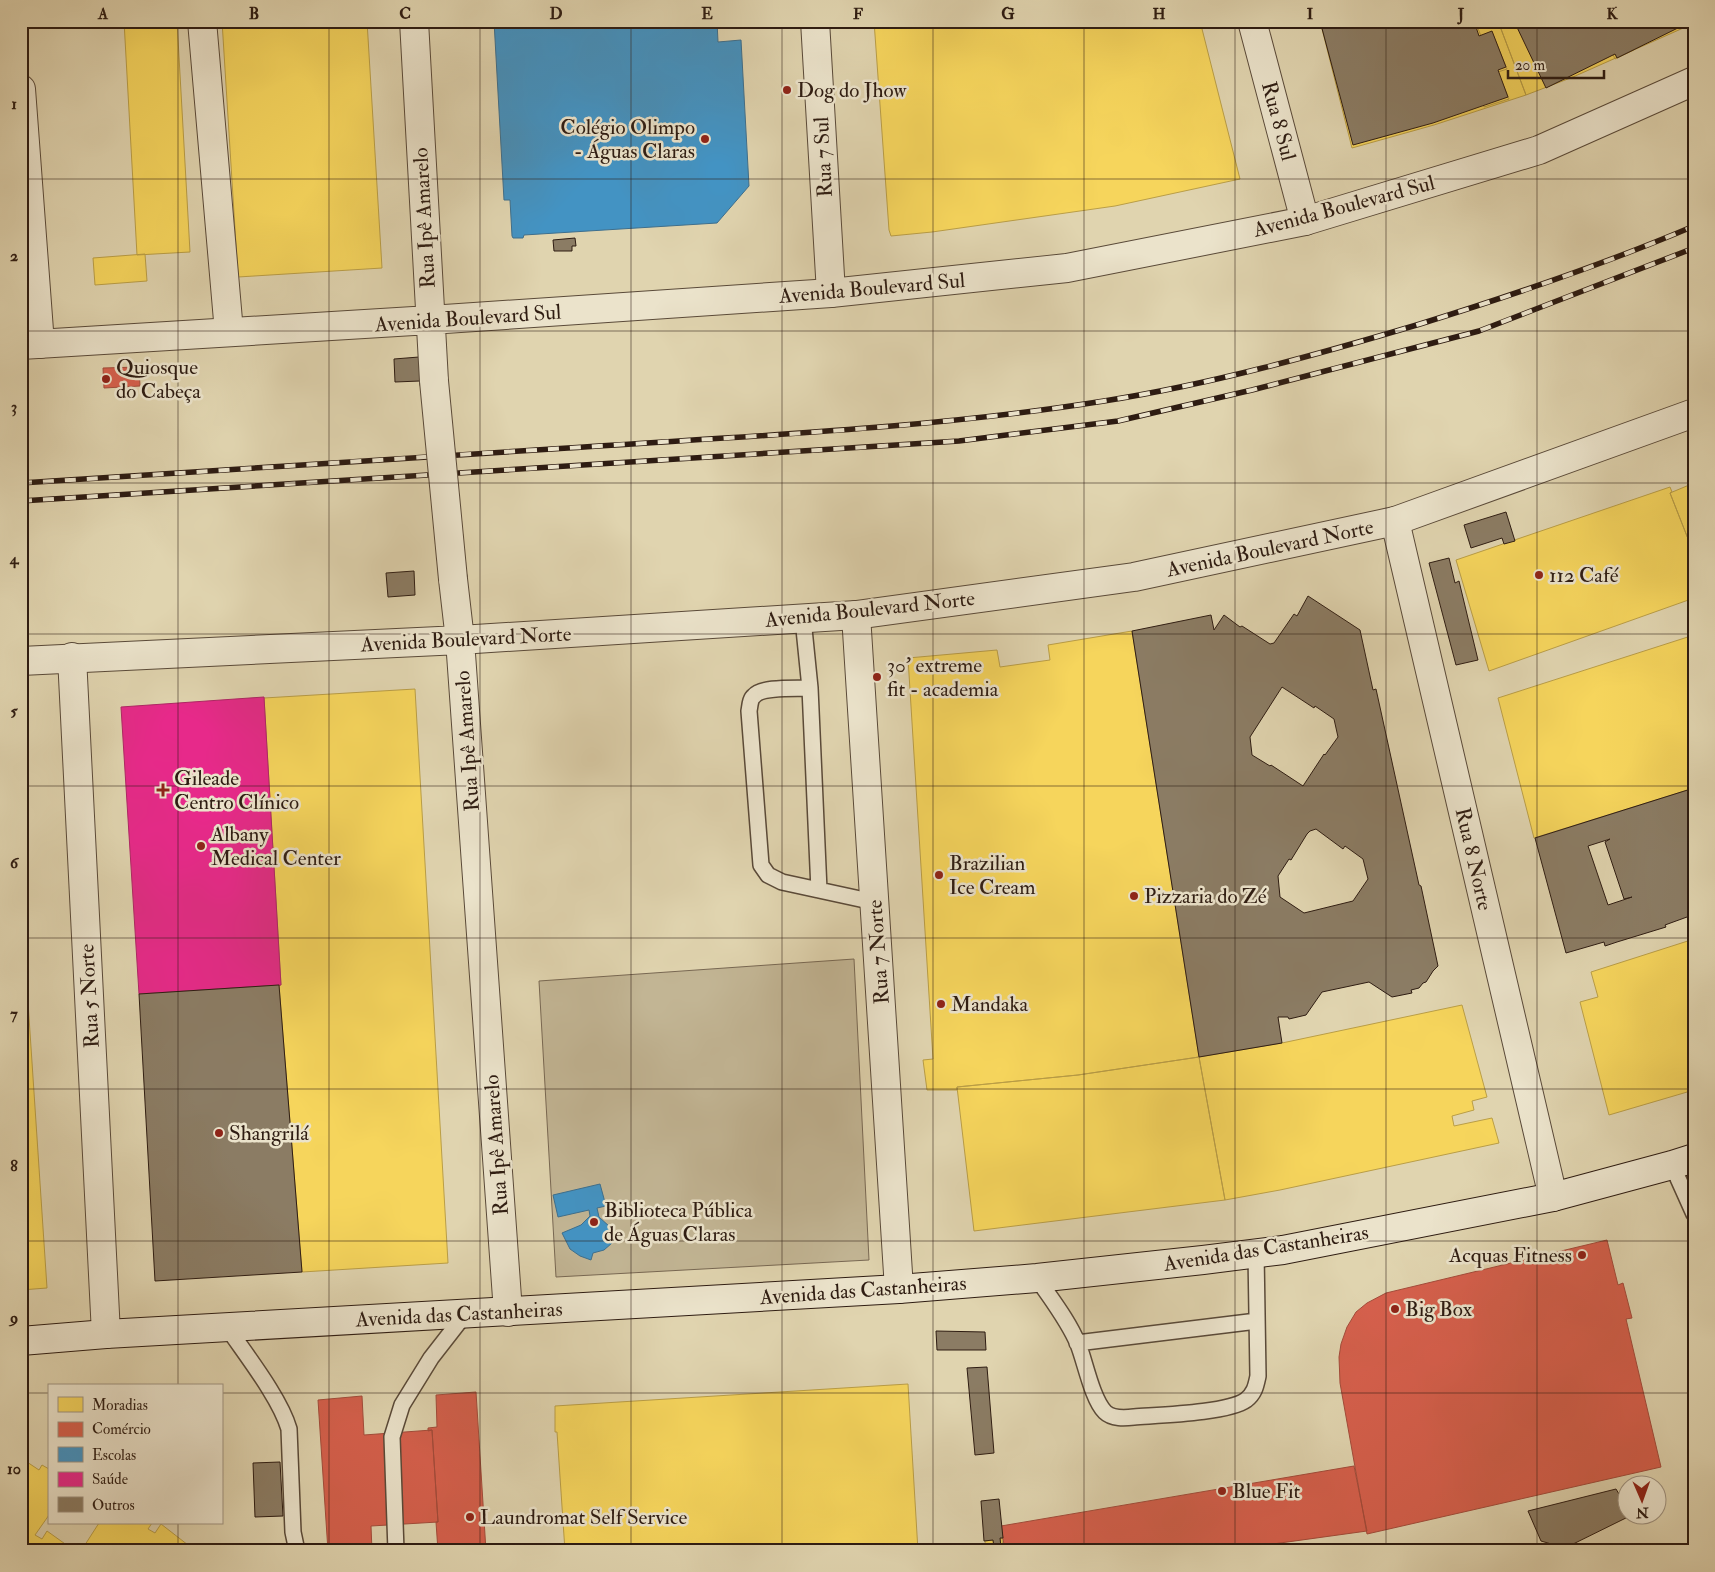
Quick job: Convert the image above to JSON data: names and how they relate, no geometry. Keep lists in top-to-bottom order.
{
  "streets": {
    "street": [
      "Rua 8 Sul",
      "Rua 7 Sul",
      "Avenida Boulevard Sul",
      "Rua Ipê Amarelo",
      "Avenida Boulevard Norte",
      "Rua 8 Norte",
      "Rua 7 Norte",
      "Rua 5 Norte",
      "Avenida das Castanheiras"
    ]
  },
  "crossings": [
    ["Rua 8 Sul", "Avenida Boulevard Sul"],
    ["Rua 7 Sul", "Avenida Boulevard Sul"],
    ["Avenida Boulevard Sul", "Rua Ipê Amarelo"],
    ["Rua Ipê Amarelo", "Avenida Boulevard Norte"],
    ["Rua Ipê Amarelo", "Avenida das Castanheiras"],
    ["Avenida Boulevard Norte", "Rua 8 Norte"],
    ["Avenida Boulevard Norte", "Rua 7 Norte"],
    ["Avenida Boulevard Norte", "Rua 5 Norte"],
    ["Rua 8 Norte", "Avenida das Castanheiras"],
    ["Rua 7 Norte", "Avenida das Castanheiras"],
    ["Rua 5 Norte", "Avenida das Castanheiras"]
  ],
  "places": {
    "other": [
      "Dog do Jhow",
      "Colégio Olimpo - Águas Claras",
      "Quiosque do Cabeça",
      "112 Café",
      "30' extreme fit - academia",
      "Albany Medical Center",
      "Brazilian Ice Cream",
      "Pizzaria do Zé",
      "Mandaka",
      "Shangrilá",
      "Biblioteca Pública de Águas Claras",
      "Acquas Fitness",
      "Big Box",
      "Blue Fit",
      "Laundromat Self Service"
    ],
    "health": ["Gileade Centro Clínico"]
  },
  "legend": [
    "Moradias",
    "Comércio",
    "Escolas",
    "Saúde",
    "Outros"
  ],
  "scale_bar": "20 m",
  "north": "bottom",
  "grid": {
    "columns": [
      "A",
      "B",
      "C",
      "D",
      "E",
      "F",
      "G",
      "H",
      "I",
      "J",
      "K"
    ],
    "rows": [
      "1",
      "2",
      "3",
      "4",
      "5",
      "6",
      "7",
      "8",
      "9",
      "10"
    ]
  }
}
